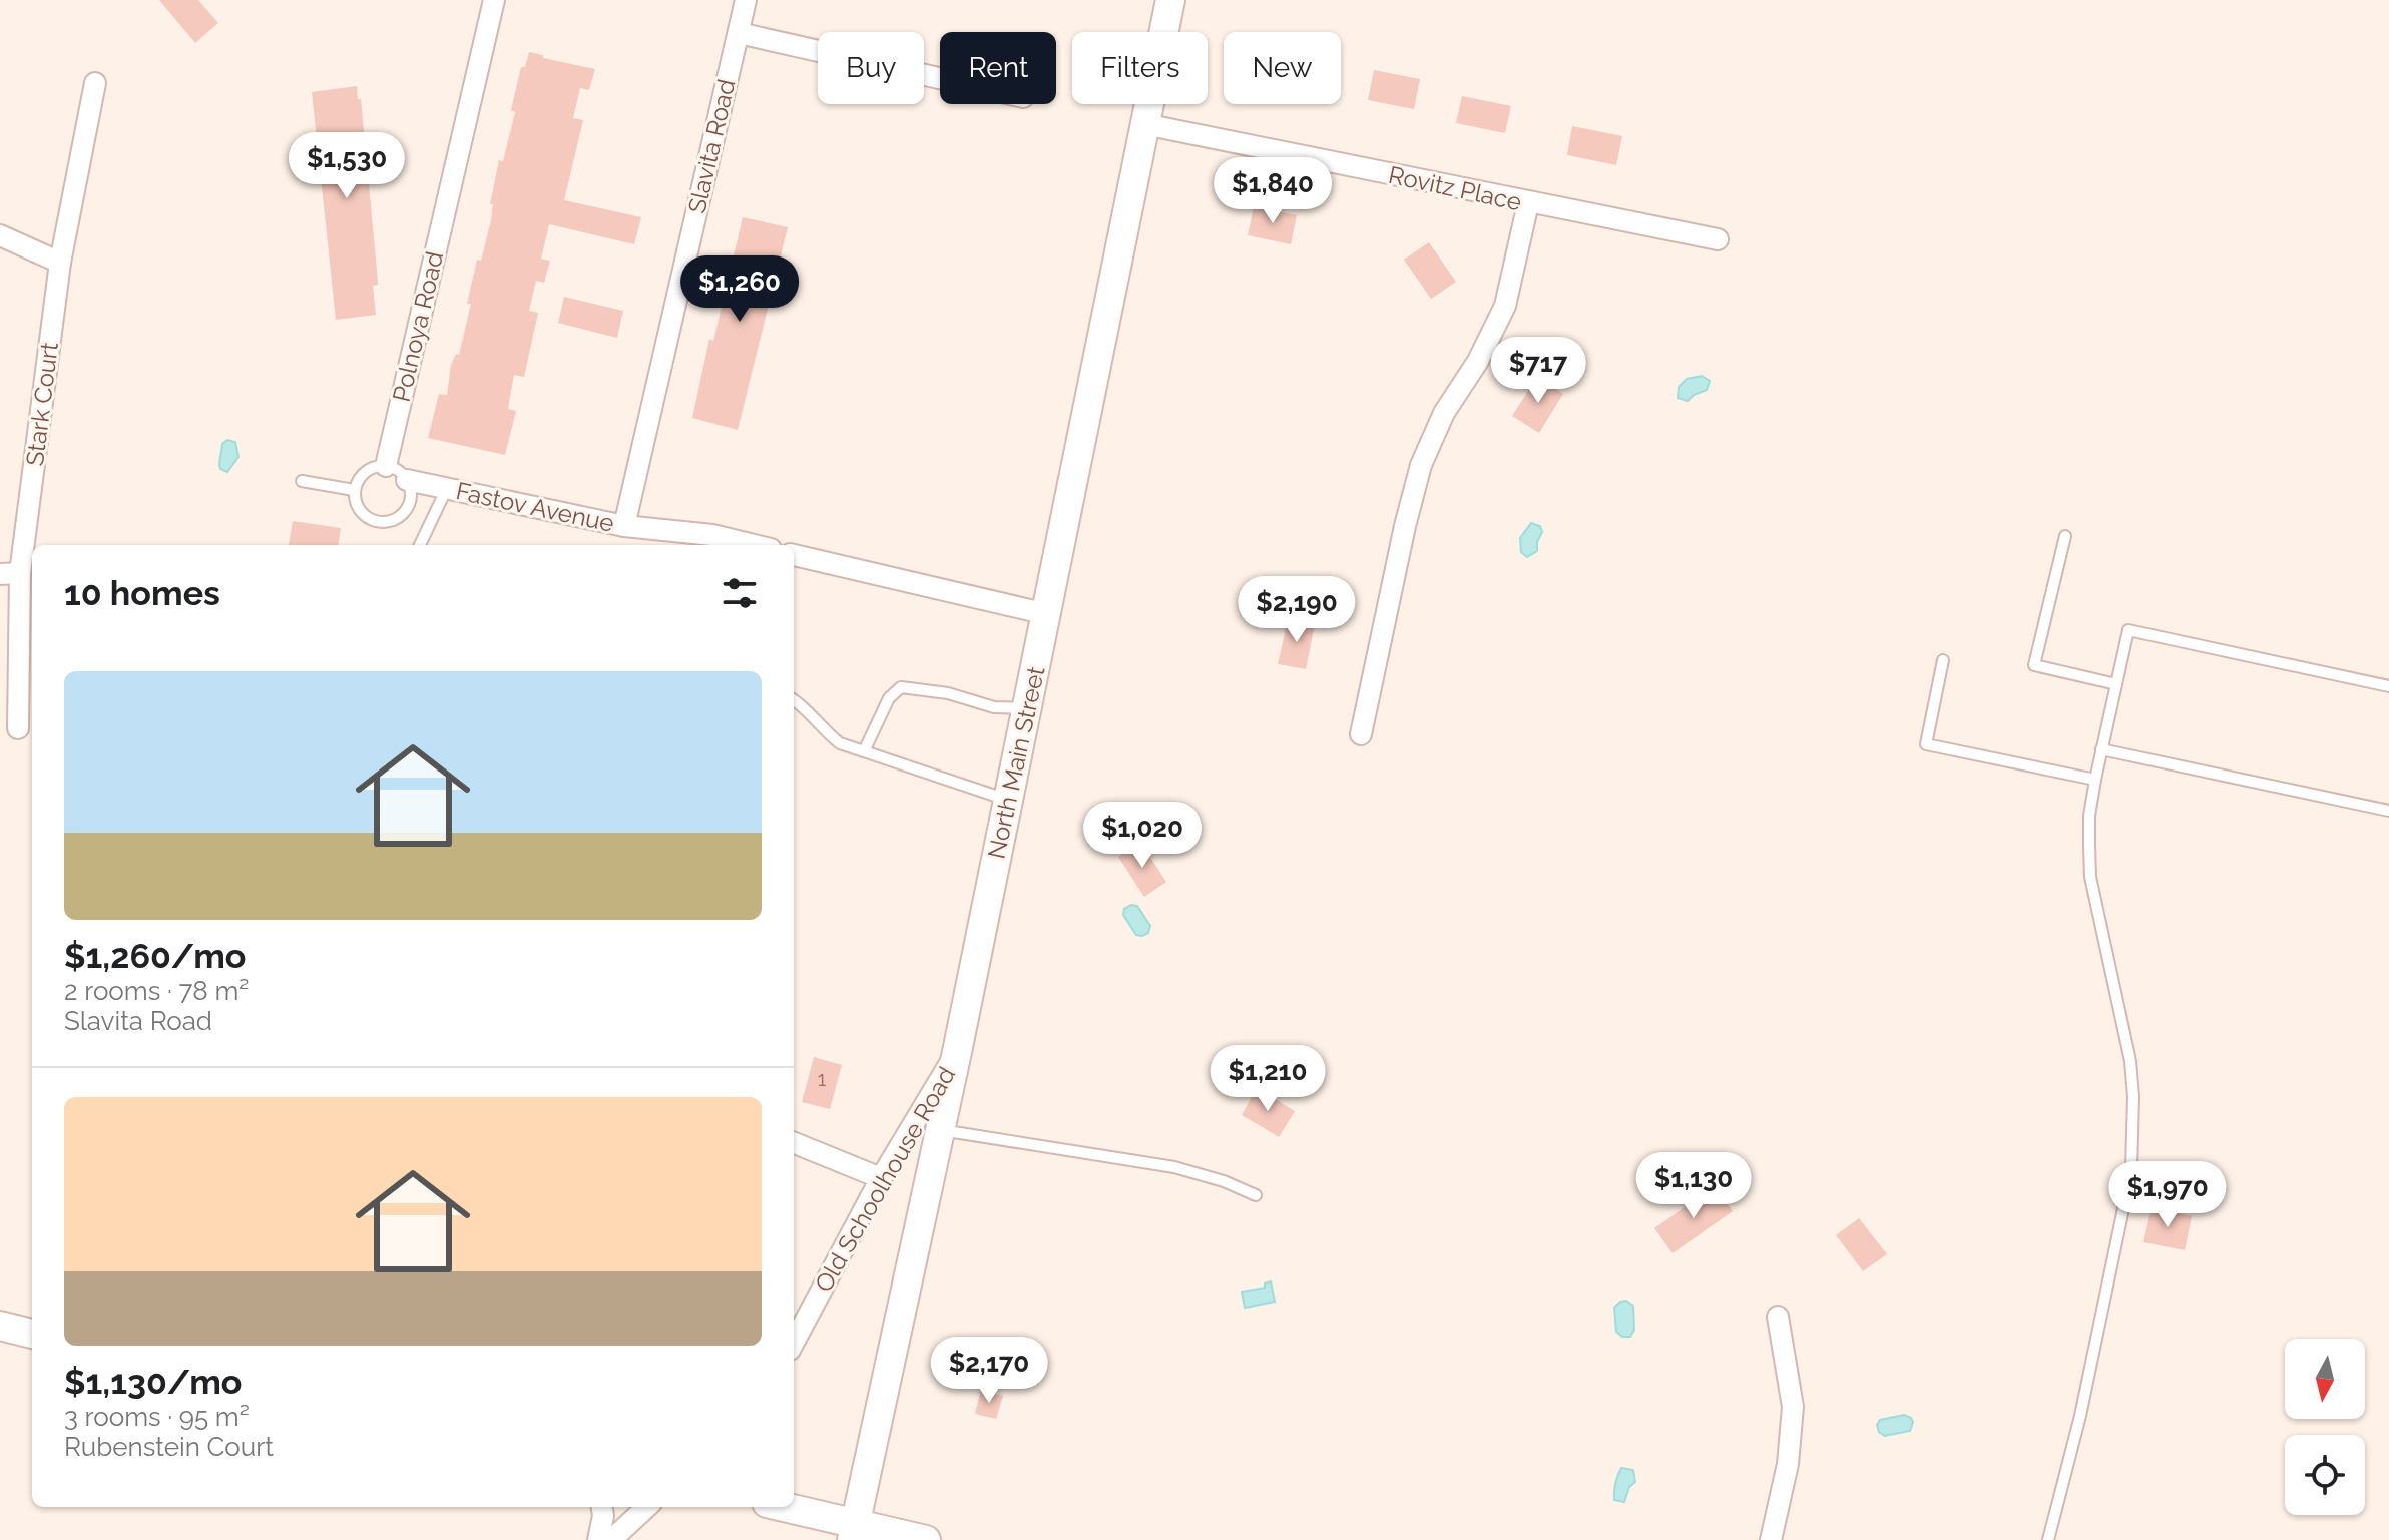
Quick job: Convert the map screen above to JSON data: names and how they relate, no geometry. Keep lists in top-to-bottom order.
{
  "streets": {
    "main road": ["North Main Street"],
    "street": [
      "Slavita Road",
      "Rovitz Place",
      "Polnoya Road",
      "Stark Court",
      "Fastov Avenue",
      "Old Schoolhouse Road"
    ]
  },
  "crossings": [
    ["Slavita Road", "Fastov Avenue"],
    ["Rovitz Place", "North Main Street"],
    ["Polnoya Road", "Fastov Avenue"],
    ["North Main Street", "Old Schoolhouse Road"]
  ],
  "house_numbers": ["1"],
  "north": "bottom",
  "page": {
    "chip": [
      "Buy",
      "Rent",
      "Filters",
      "New"
    ],
    "price": [
      "$1,530",
      "$1,840",
      "$1,260",
      "$717",
      "$2,190",
      "$1,020",
      "$1,210",
      "$1,130",
      "$1,970",
      "$2,170"
    ],
    "heading": "10 homes",
    "list": [
      {
        "name": "$1,260/mo",
        "note": "2 rooms · 78 m² · Slavita Road"
      },
      {
        "name": "$1,130/mo",
        "note": "3 rooms · 95 m² · Rubenstein Court"
      }
    ]
  }
}
